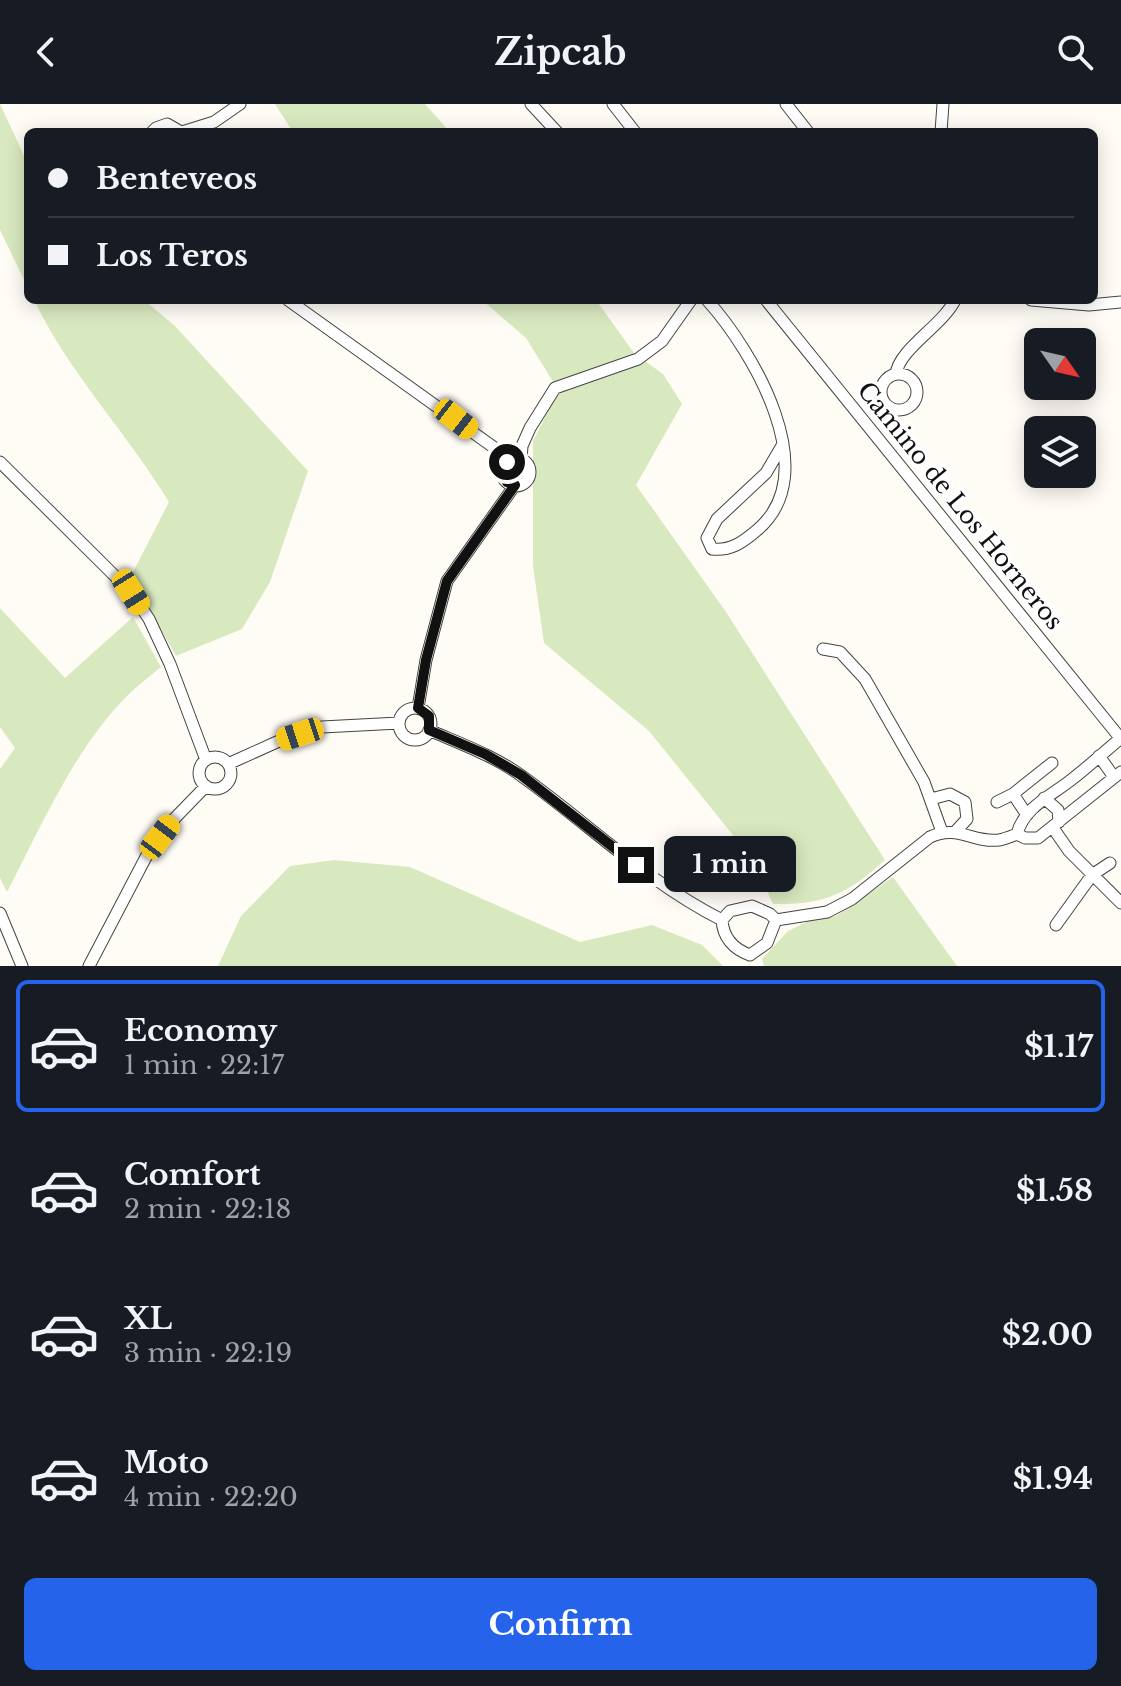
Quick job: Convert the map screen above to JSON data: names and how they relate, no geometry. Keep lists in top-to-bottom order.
{
  "streets": {
    "street": ["Camino de Los Horneros"]
  },
  "north": "bottom right",
  "page": {
    "header": "Zipcab",
    "banner": ["Benteveos", "Los Teros"],
    "bubble": "1 min",
    "list": [
      {
        "name": "Economy",
        "note": "1 min · 22:17",
        "value": "$1.17"
      },
      {
        "name": "Comfort",
        "note": "2 min · 22:18",
        "value": "$1.58"
      },
      {
        "name": "XL",
        "note": "3 min · 22:19",
        "value": "$2.00"
      },
      {
        "name": "Moto",
        "note": "4 min · 22:20",
        "value": "$1.94"
      }
    ],
    "buttons": "Confirm"
  }
}
